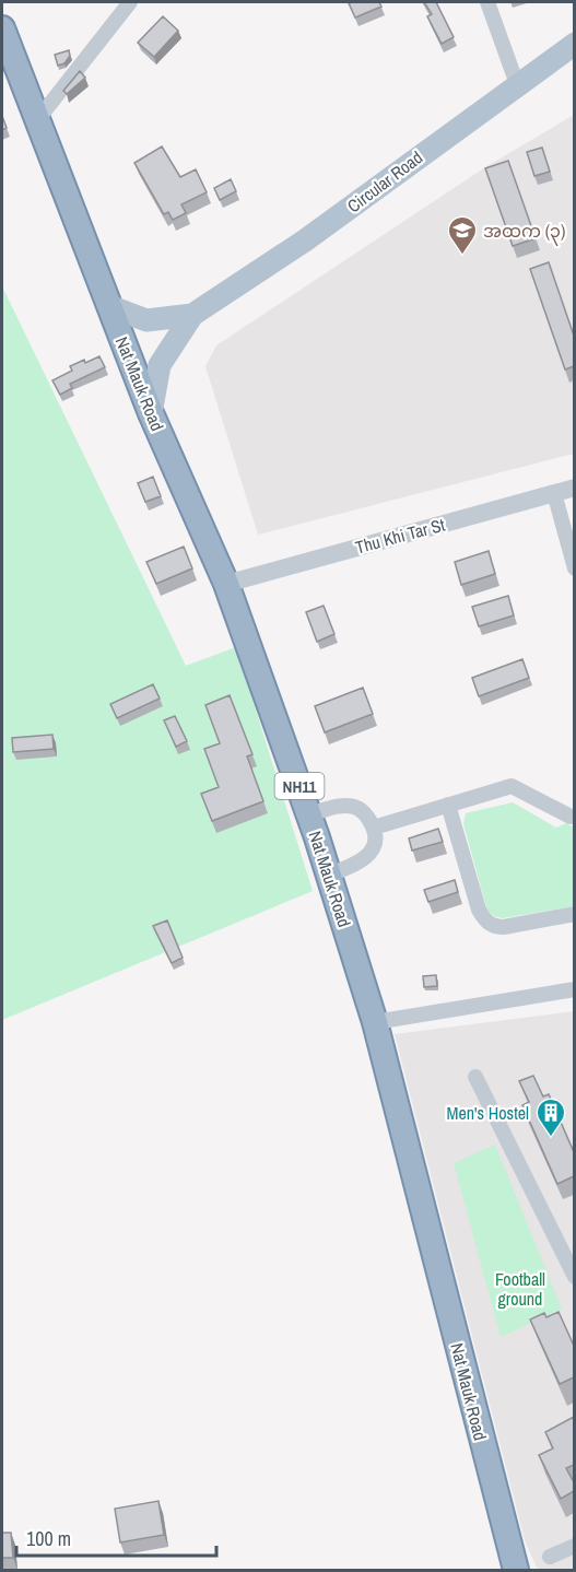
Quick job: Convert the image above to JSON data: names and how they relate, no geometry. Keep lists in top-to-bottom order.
{
  "streets": {
    "highway": ["Nat Mauk Road", "NH11"],
    "main road": ["Circular Road"],
    "street": ["Thu Khi Tar St"]
  },
  "crossings": [
    ["Nat Mauk Road", "Thu Khi Tar St"]
  ],
  "parks": ["Football ground"],
  "places": {
    "school or university": ["အထက (၃)"],
    "building": ["Men's Hostel"]
  },
  "scale_bar": "100 m"
}
